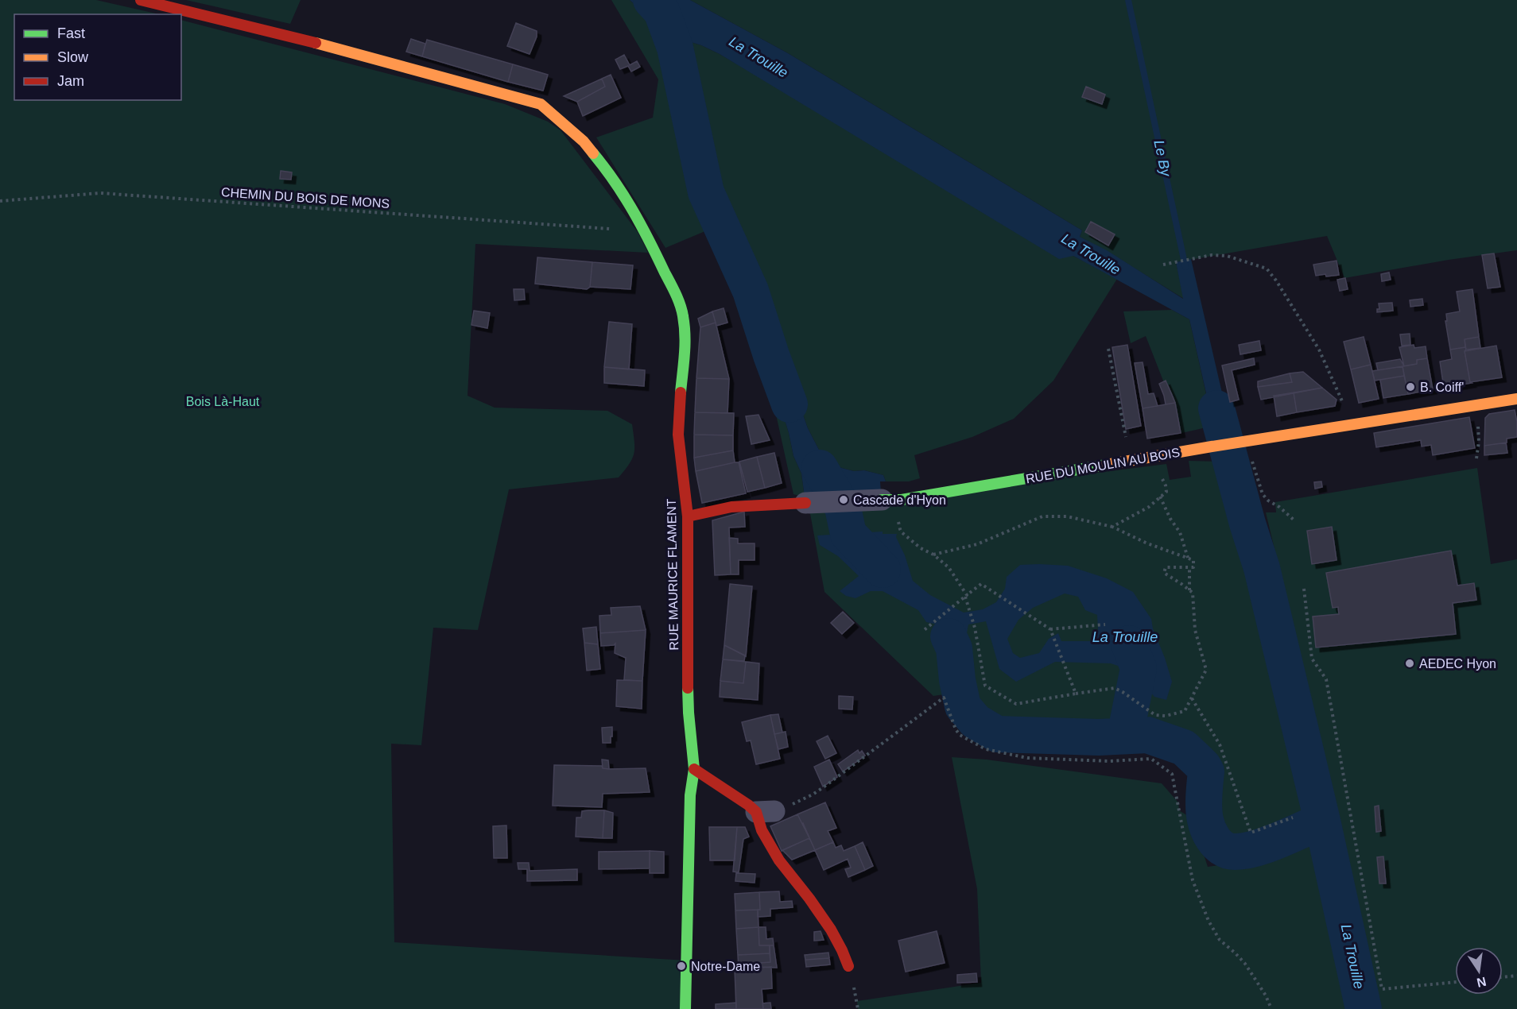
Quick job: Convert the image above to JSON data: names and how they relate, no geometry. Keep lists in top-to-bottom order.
{
  "streets": {
    "street": ["RUE DU MOULIN AU BOIS", "RUE MAURICE FLAMENT"],
    "path": ["CHEMIN DU BOIS DE MONS"]
  },
  "crossings": [
    ["RUE DU MOULIN AU BOIS", "RUE MAURICE FLAMENT"]
  ],
  "water": ["La Trouille", "Le By"],
  "parks": ["Bois Là-Haut"],
  "places": [
    "B. Coiff'",
    "Cascade d'Hyon",
    "AEDEC Hyon",
    "Notre-Dame"
  ],
  "legend": ["Fast", "Slow", "Jam"],
  "north": "bottom"
}
